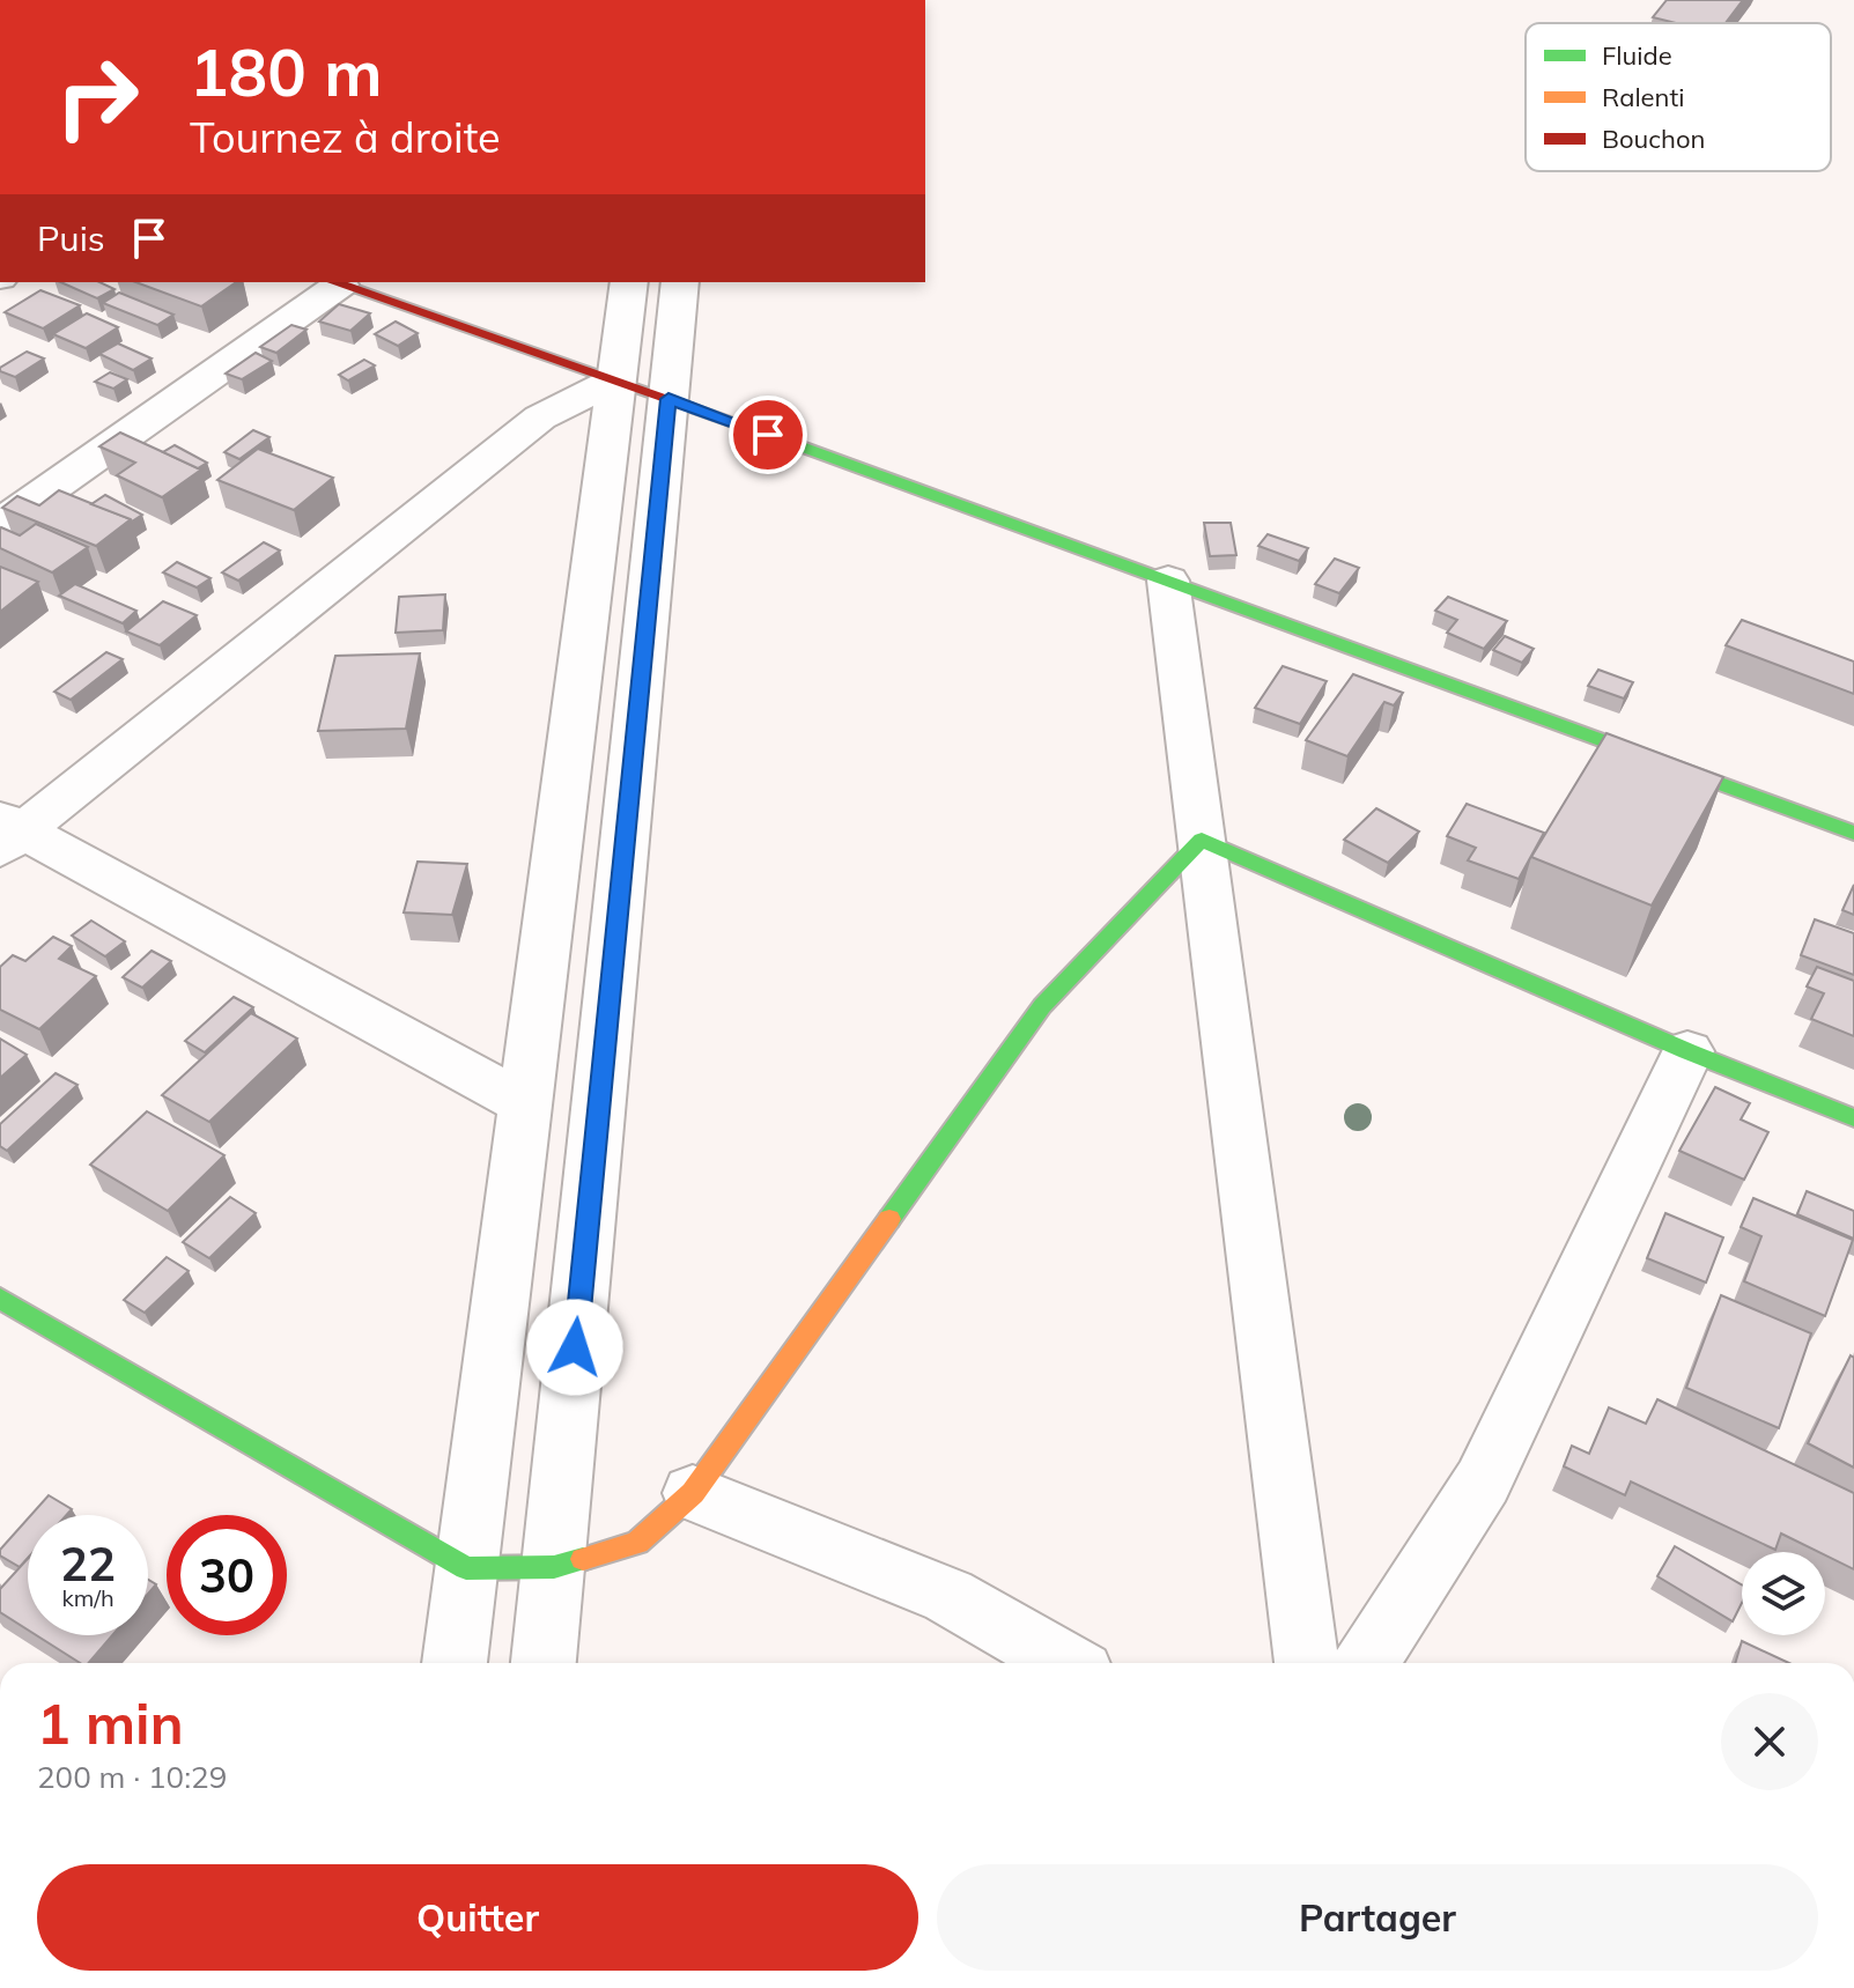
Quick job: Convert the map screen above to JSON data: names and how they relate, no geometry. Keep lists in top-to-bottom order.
{
  "legend": ["Fluide", "Ralenti", "Bouchon"],
  "page": {
    "turn": ["180 m", "Tournez à droite"],
    "then": "Puis",
    "speed": "22 km/h",
    "limit": "30",
    "heading": ["1 min", "200 m · 10:29"],
    "buttons": ["Quitter", "Partager"]
  }
}
